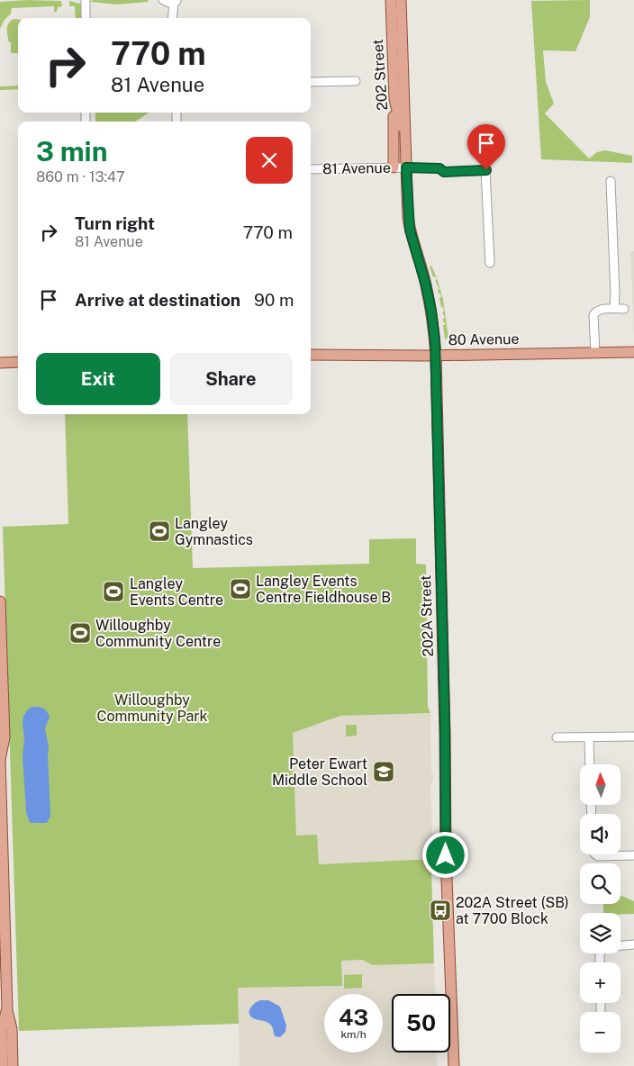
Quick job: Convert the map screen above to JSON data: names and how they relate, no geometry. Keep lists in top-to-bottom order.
{
  "streets": {
    "main road": ["202 Street", "80 Avenue", "202A Street"],
    "street": ["81 Avenue"]
  },
  "crossings": [
    ["202 Street", "81 Avenue"],
    ["202 Street", "202A Street"],
    ["81 Avenue", "202A Street"],
    ["80 Avenue", "202A Street"]
  ],
  "parks": ["Willoughby Community Park"],
  "places": {
    "sports": [
      "Langley Gymnastics",
      "Langley Events Centre Fieldhouse B",
      "Langley Events Centre",
      "Willoughby Community Centre"
    ],
    "school or university": ["Peter Ewart Middle School"],
    "bus stop": ["202A Street (SB) at 7700 Block"]
  },
  "north": "top",
  "page": {
    "turn": ["770 m", "81 Avenue"],
    "heading": ["3 min", "860 m · 13:47"],
    "list": [
      {
        "name": "Turn right",
        "note": "81 Avenue",
        "value": "770 m"
      },
      {
        "name": "Arrive at destination",
        "value": "90 m"
      }
    ],
    "buttons": ["Exit", "Share"],
    "map_buttons": ["+", "−"],
    "speed": "43 km/h",
    "limit": "50"
  }
}
